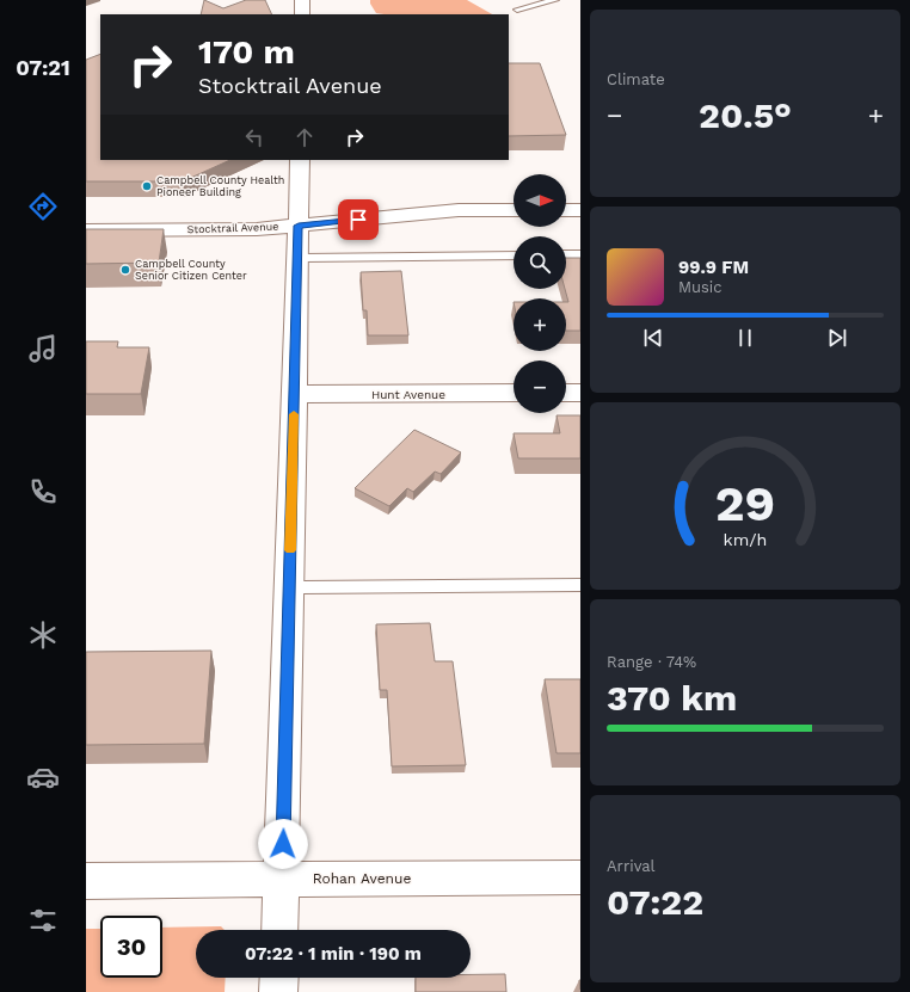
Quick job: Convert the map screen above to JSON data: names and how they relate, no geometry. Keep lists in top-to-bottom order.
{
  "streets": {
    "street": ["Stocktrail Avenue", "Hunt Avenue", "Rohan Avenue"]
  },
  "places": ["Campbell County Health Pioneer Building", "Campbell County Senior Citizen Center"],
  "north": "right",
  "page": {
    "tabs": "07:21",
    "tile": [
      "Climate",
      ["Range · 74%", "370 km"],
      ["Arrival", "07:22"]
    ],
    "turn": ["170 m", "Stocktrail Avenue"],
    "heat": ["−", "20.5°", "+"],
    "map_buttons": ["+", "−"],
    "song": ["99.9 FM", "Music"],
    "limit": "30",
    "trip": "07:22 · 1 min · 190 m",
    "gauge": ["29", "km/h"]
  }
}
